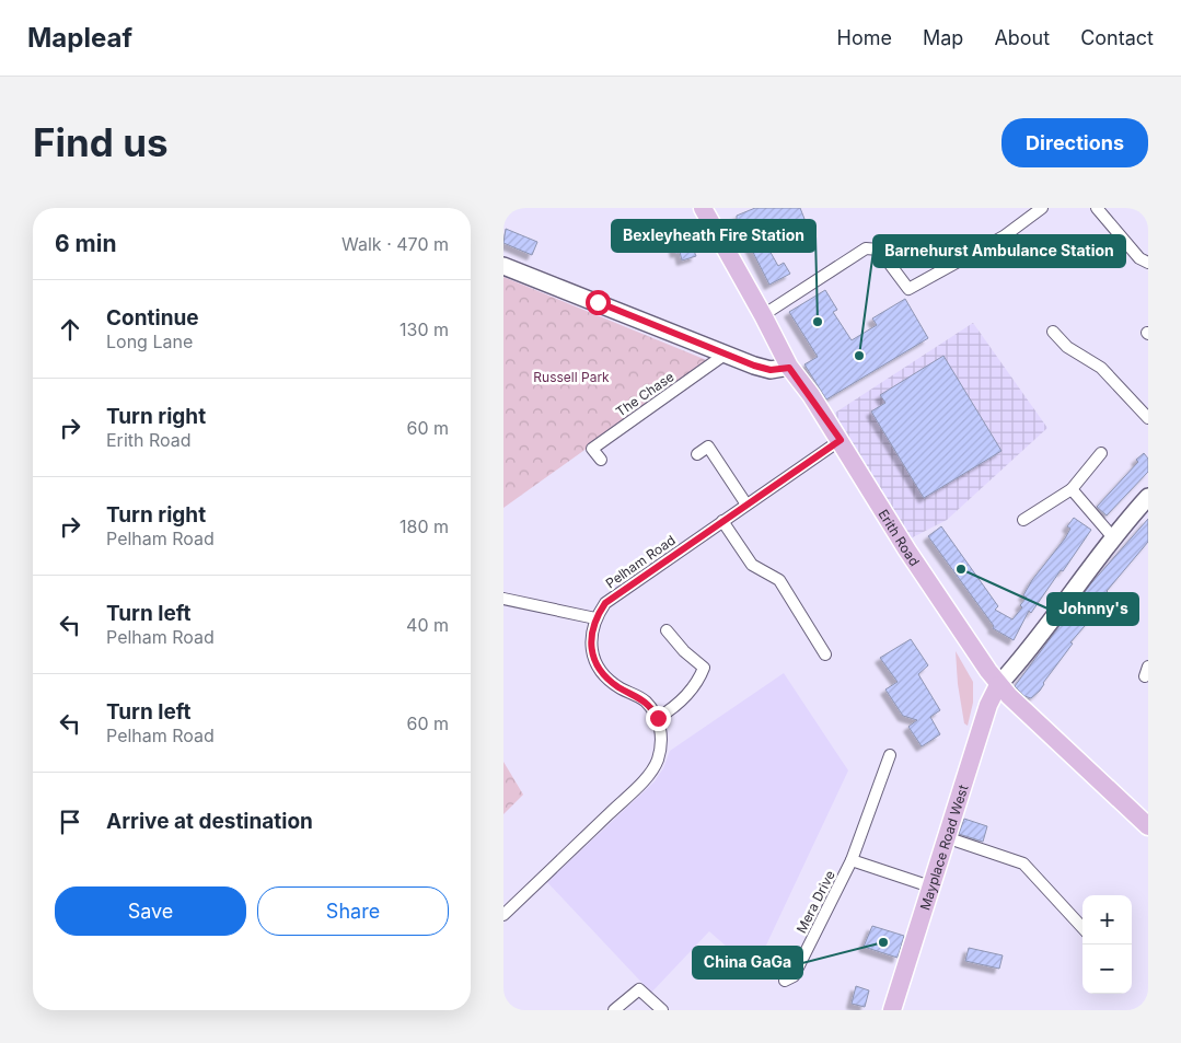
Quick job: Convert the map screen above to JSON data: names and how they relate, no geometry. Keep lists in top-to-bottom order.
{
  "streets": {
    "main road": ["Erith Road", "Mayplace Road West"],
    "street": ["The Chase", "Pelham Road", "Mera Drive"]
  },
  "crossings": [
    ["Erith Road", "Pelham Road"],
    ["Erith Road", "Mayplace Road West"],
    ["Mayplace Road West", "Mera Drive"]
  ],
  "parks": ["Russell Park"],
  "places": [
    "Bexleyheath Fire Station",
    "Barnehurst Ambulance Station",
    "Johnny's",
    "China GaGa"
  ],
  "page": {
    "header": "Mapleaf",
    "nav": [
      "Home",
      "Map",
      "About",
      "Contact"
    ],
    "buttons": [
      "Directions",
      ["Save", "Share"]
    ],
    "title": "Find us",
    "heading": ["6 min", "Walk · 470 m"],
    "list": [
      ["Continue", "Long Lane", "130 m"],
      ["Turn right", "Erith Road", "60 m"],
      ["Turn right", "Pelham Road", "180 m"],
      ["Turn left", "Pelham Road", "40 m"],
      ["Turn left", "Pelham Road", "60 m"],
      "Arrive at destination"
    ],
    "map_buttons": ["+", "−"]
  }
}
